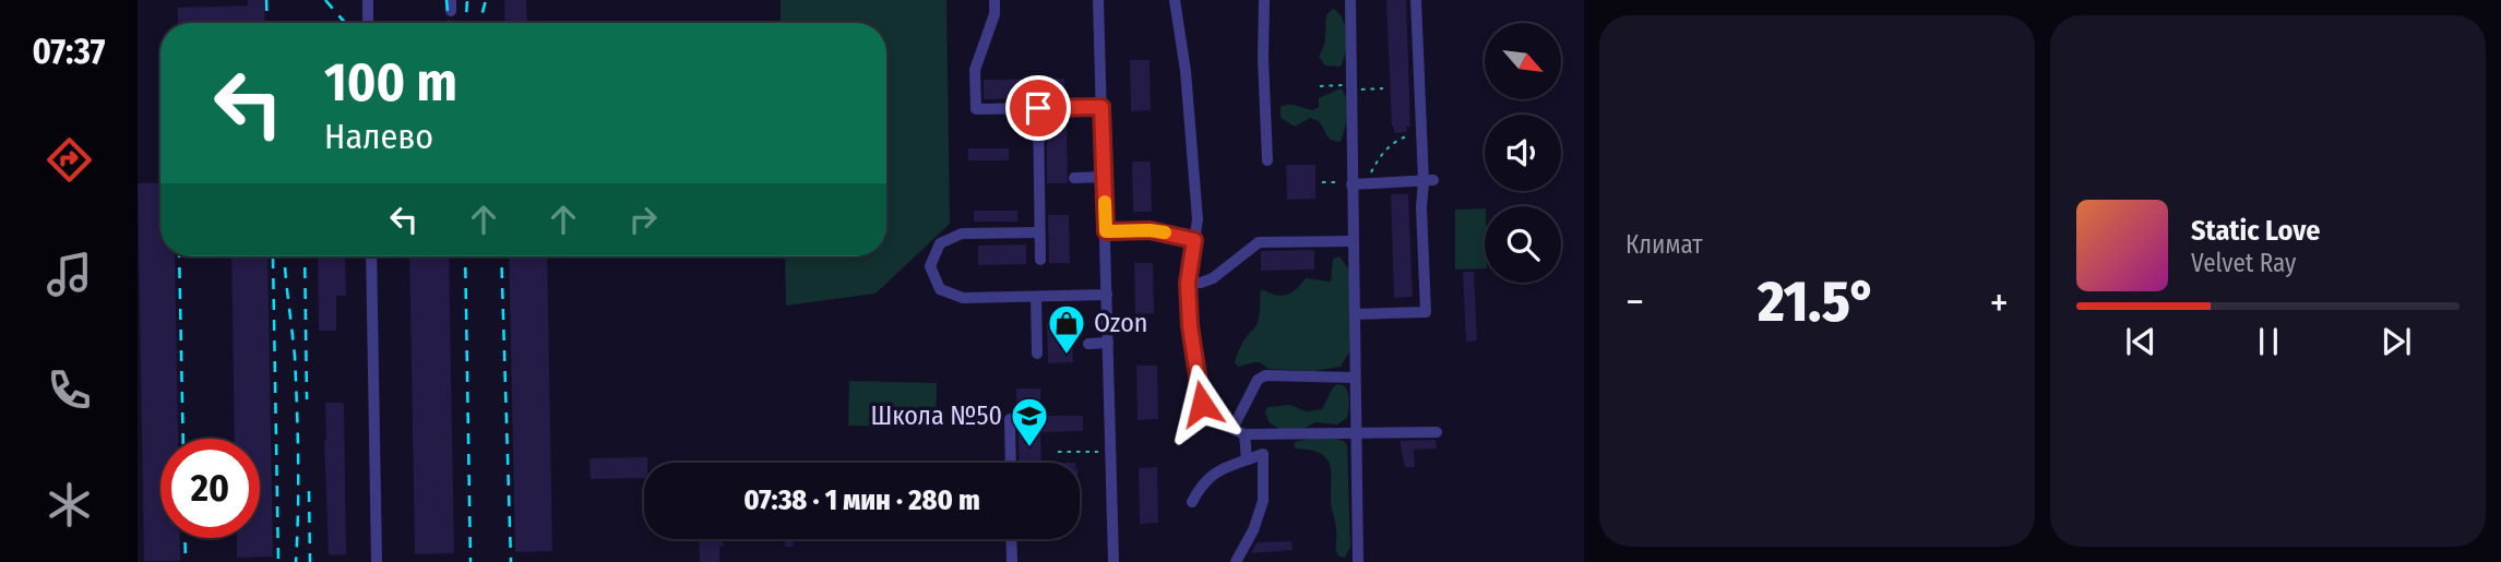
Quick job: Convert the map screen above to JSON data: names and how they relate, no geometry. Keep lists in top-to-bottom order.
{
  "places": {
    "shop": ["Ozon"],
    "school or university": ["Школа №50"]
  },
  "north": "bottom right",
  "page": {
    "tabs": "07:37",
    "tile": "Климат",
    "turn": ["100 m", "Налево"],
    "song": ["Static Love", "Velvet Ray"],
    "heat": ["−", "21.5°", "+"],
    "limit": "20",
    "trip": "07:38 · 1 мин · 280 m"
  }
}
